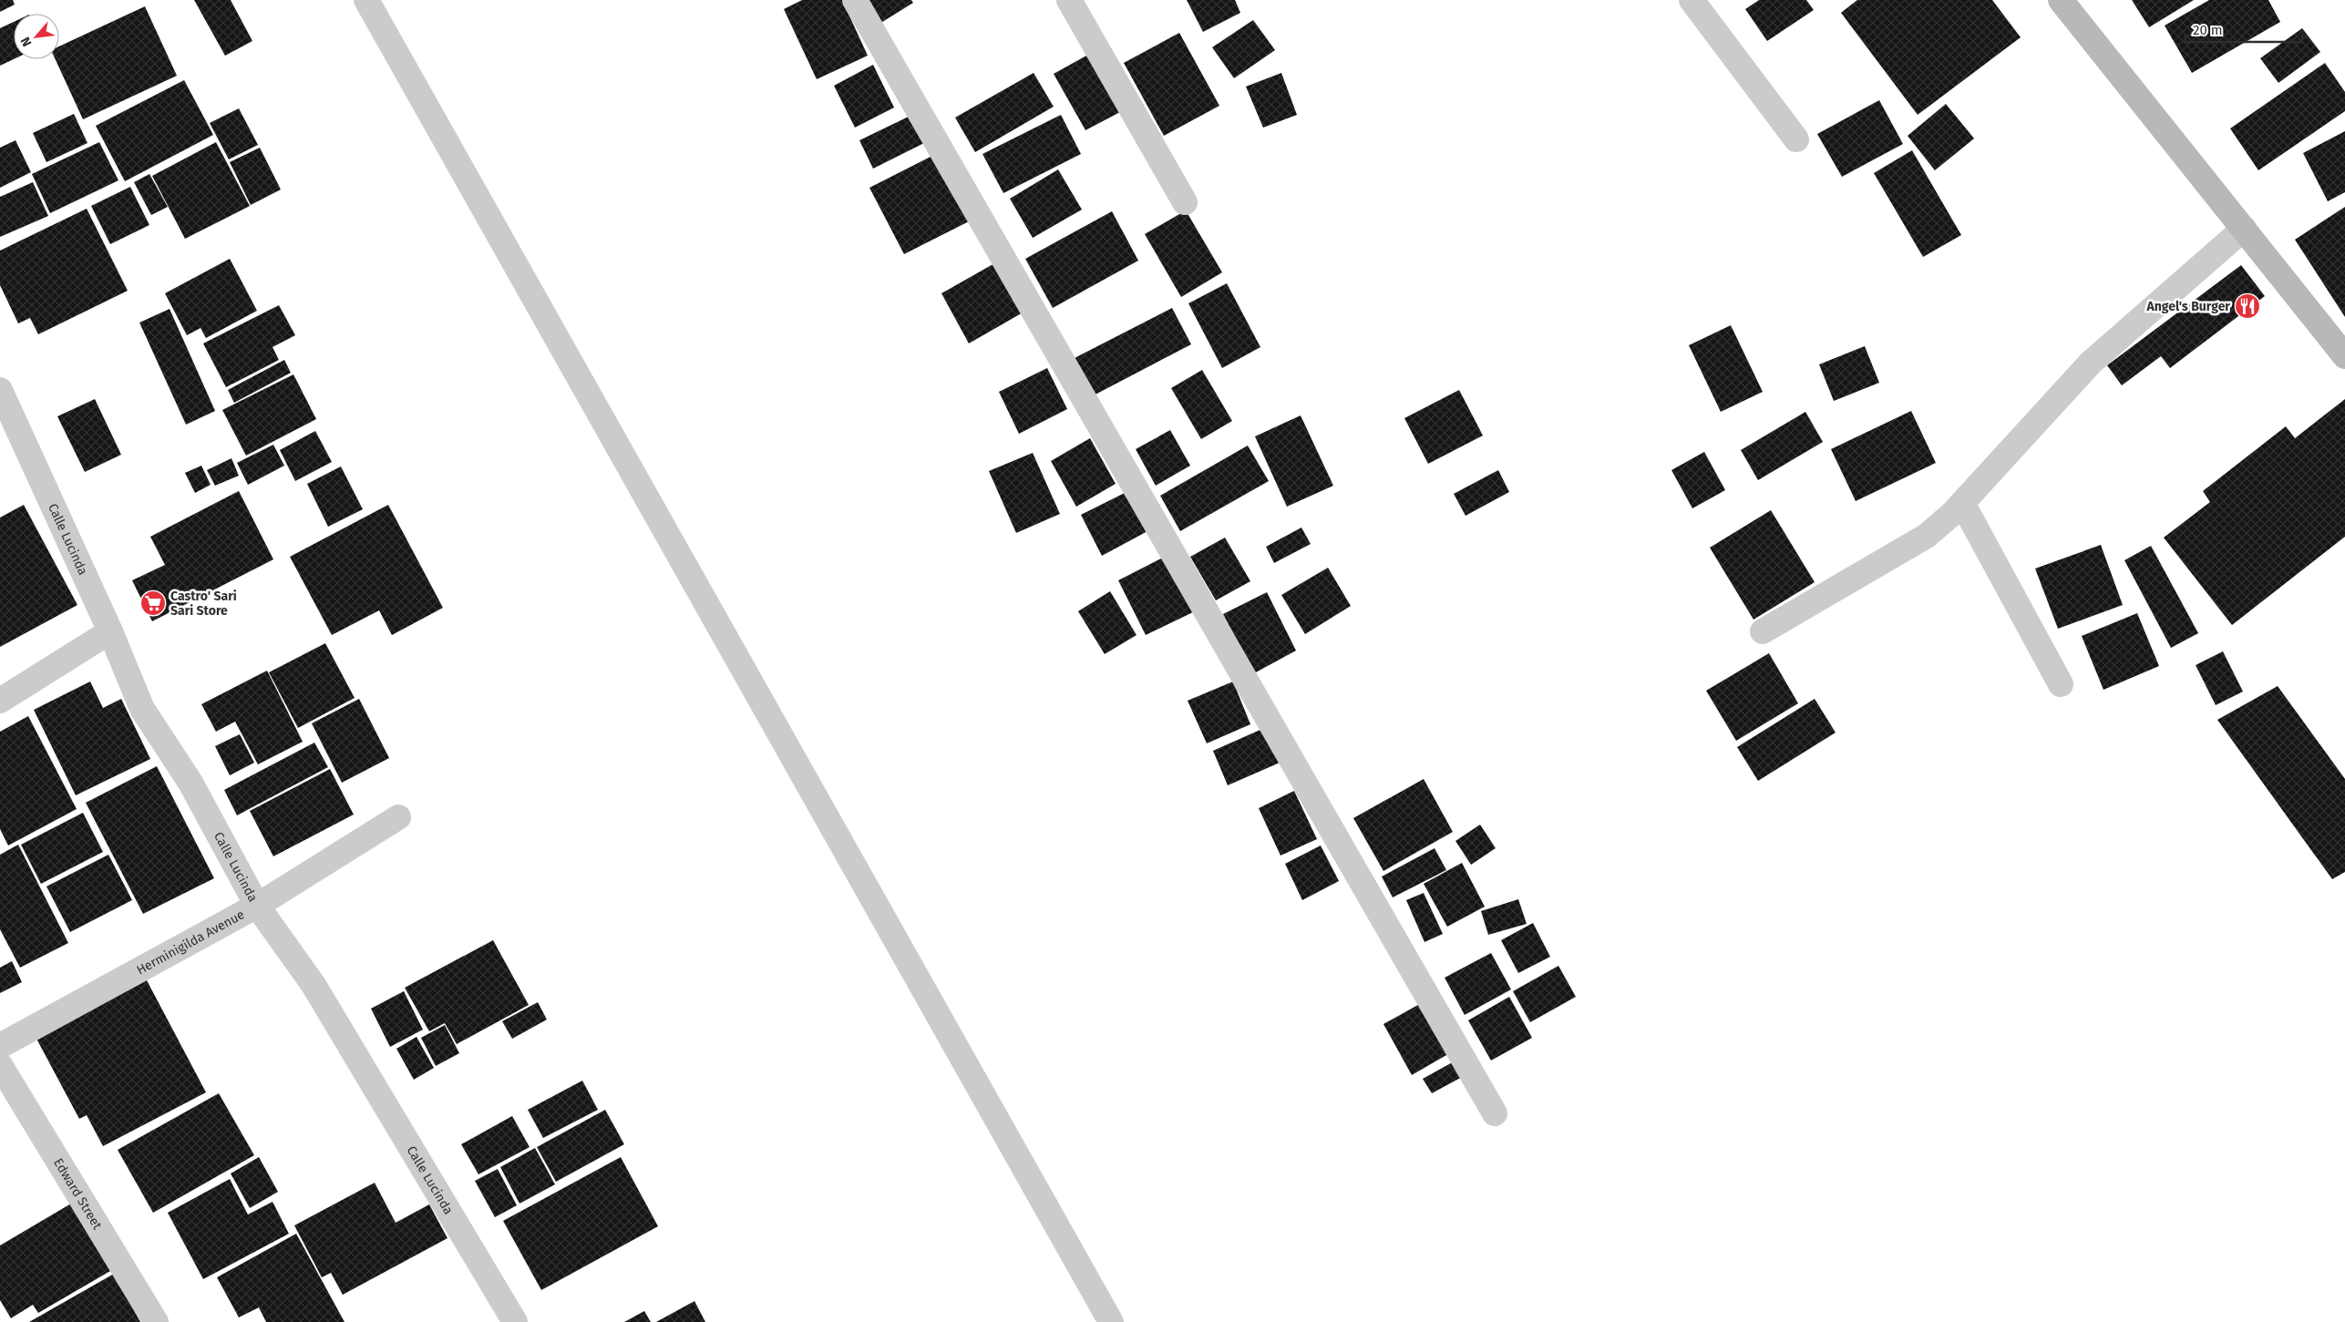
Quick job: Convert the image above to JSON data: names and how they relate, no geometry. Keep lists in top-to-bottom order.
{
  "streets": {
    "street": ["Calle Lucinda", "Herminigilda Avenue", "Edward Street"]
  },
  "crossings": [
    ["Calle Lucinda", "Herminigilda Avenue"]
  ],
  "places": {
    "restaurant": ["Angel's Burger"],
    "supermarket": ["Castro' Sari Sari Store"]
  },
  "scale_bar": "20 m",
  "north": "bottom left"
}
